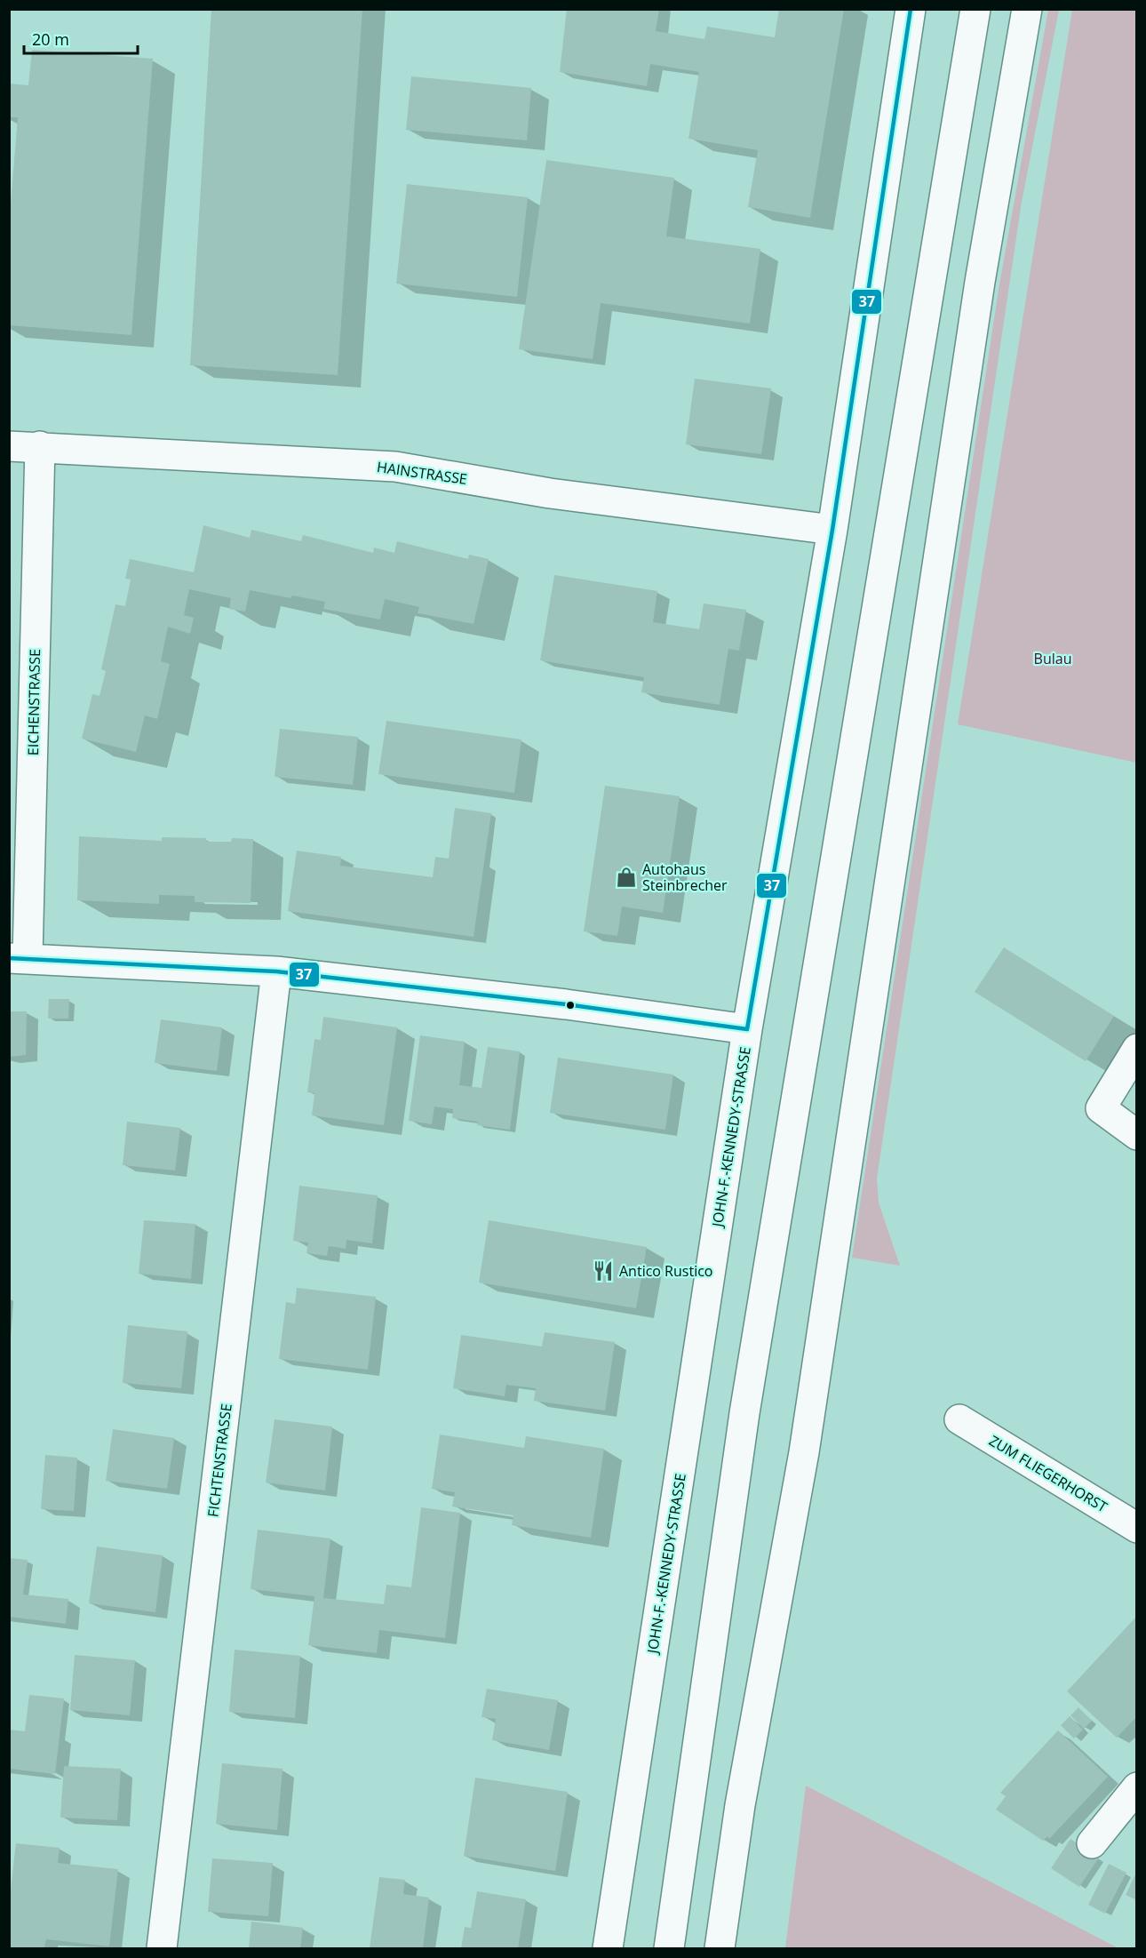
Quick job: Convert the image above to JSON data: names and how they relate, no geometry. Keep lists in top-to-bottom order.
{
  "streets": {
    "street": [
      "HAINSTRASSE",
      "EICHENSTRASSE",
      "JOHN-F.-KENNEDY-STRASSE",
      "FICHTENSTRASSE",
      "ZUM FLIEGERHORST"
    ]
  },
  "crossings": [
    ["HAINSTRASSE", "EICHENSTRASSE"],
    ["HAINSTRASSE", "JOHN-F.-KENNEDY-STRASSE"]
  ],
  "parks": ["Bulau"],
  "places": {
    "shop": ["Autohaus Steinbrecher"],
    "restaurant": ["Antico Rustico"]
  },
  "lines": ["transit line 37"],
  "scale_bar": "20 m"
}
